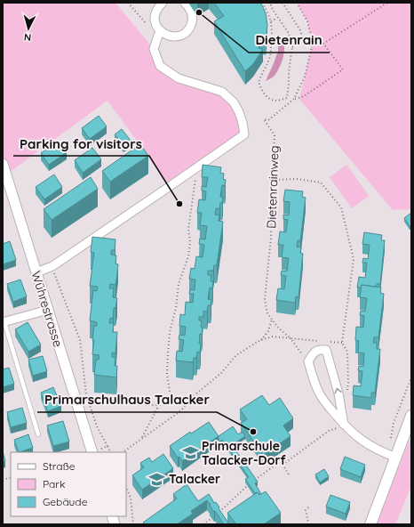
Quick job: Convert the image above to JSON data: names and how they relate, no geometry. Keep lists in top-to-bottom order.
{
  "streets": {
    "street": ["Wührestrasse"],
    "path": ["Dietenrainweg"]
  },
  "places": {
    "other": ["Dietenrain", "Parking for visitors", "Primarschulhaus Talacker"],
    "school or university": ["Primarschule Talacker-Dorf", "Talacker"]
  },
  "legend": ["Straße", "Park", "Gebäude"],
  "north": "bottom"
}
